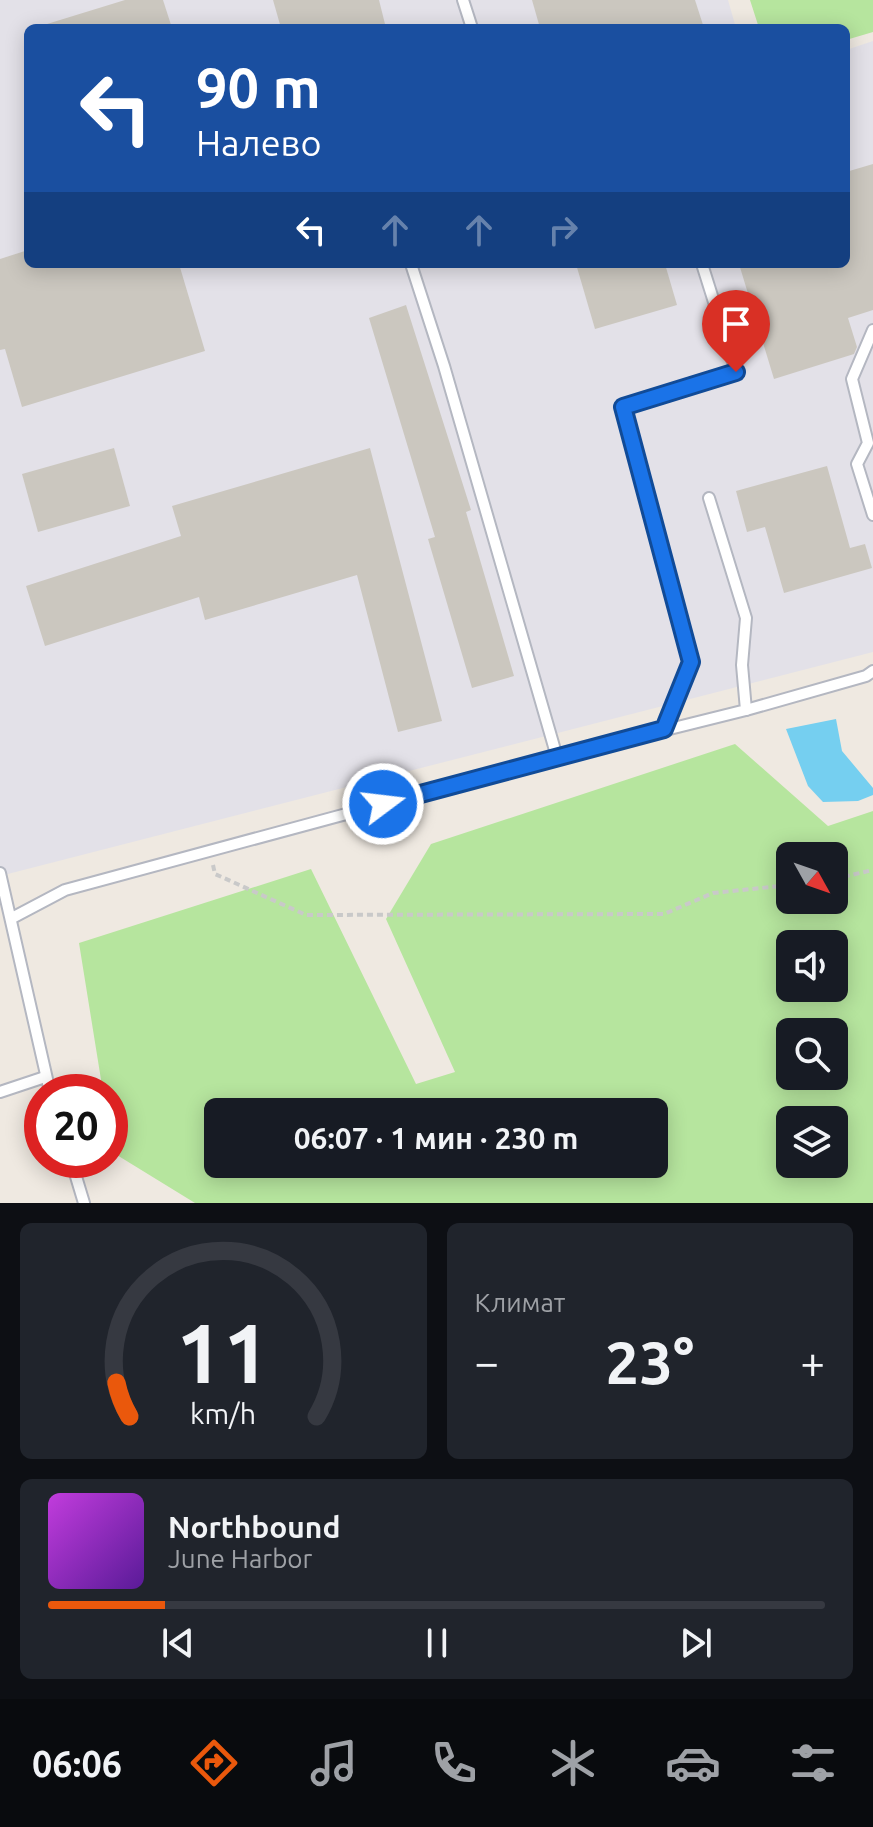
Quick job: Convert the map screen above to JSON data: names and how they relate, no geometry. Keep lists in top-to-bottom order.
{
  "north": "bottom right",
  "page": {
    "turn": ["90 m", "Налево"],
    "limit": "20",
    "trip": "06:07 · 1 мин · 230 m",
    "tile": "Климат",
    "heat": ["−", "23°", "+"],
    "song": ["Northbound", "June Harbor"],
    "tabs": "06:06",
    "gauge": ["11", "km/h"]
  }
}
